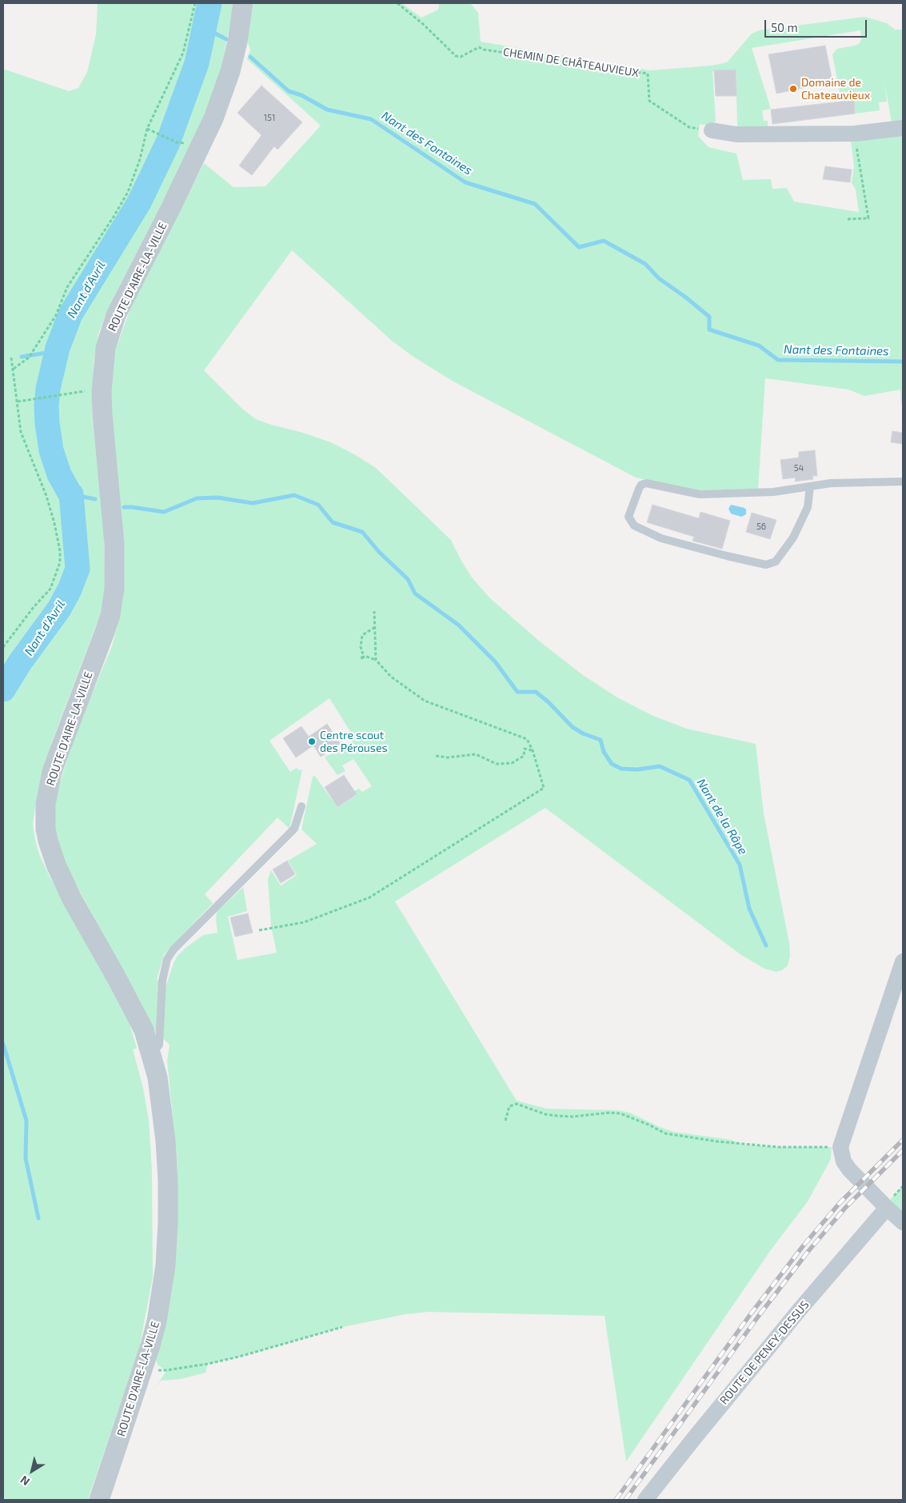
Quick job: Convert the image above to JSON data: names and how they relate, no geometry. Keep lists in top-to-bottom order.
{
  "streets": {
    "street": ["ROUTE D'AIRE-LA-VILLE", "ROUTE DE PENEY-DESSUS"],
    "path": ["CHEMIN DE CHÂTEAUVIEUX"]
  },
  "water": ["Nant des Fontaines", "Nant d'Avril", "Nant de la Râpe"],
  "places": ["Domaine de Chateauvieux", "Centre scout des Pérouses"],
  "house_numbers": ["151", "54", "56"],
  "scale_bar": "50 m",
  "north": "bottom left"
}
